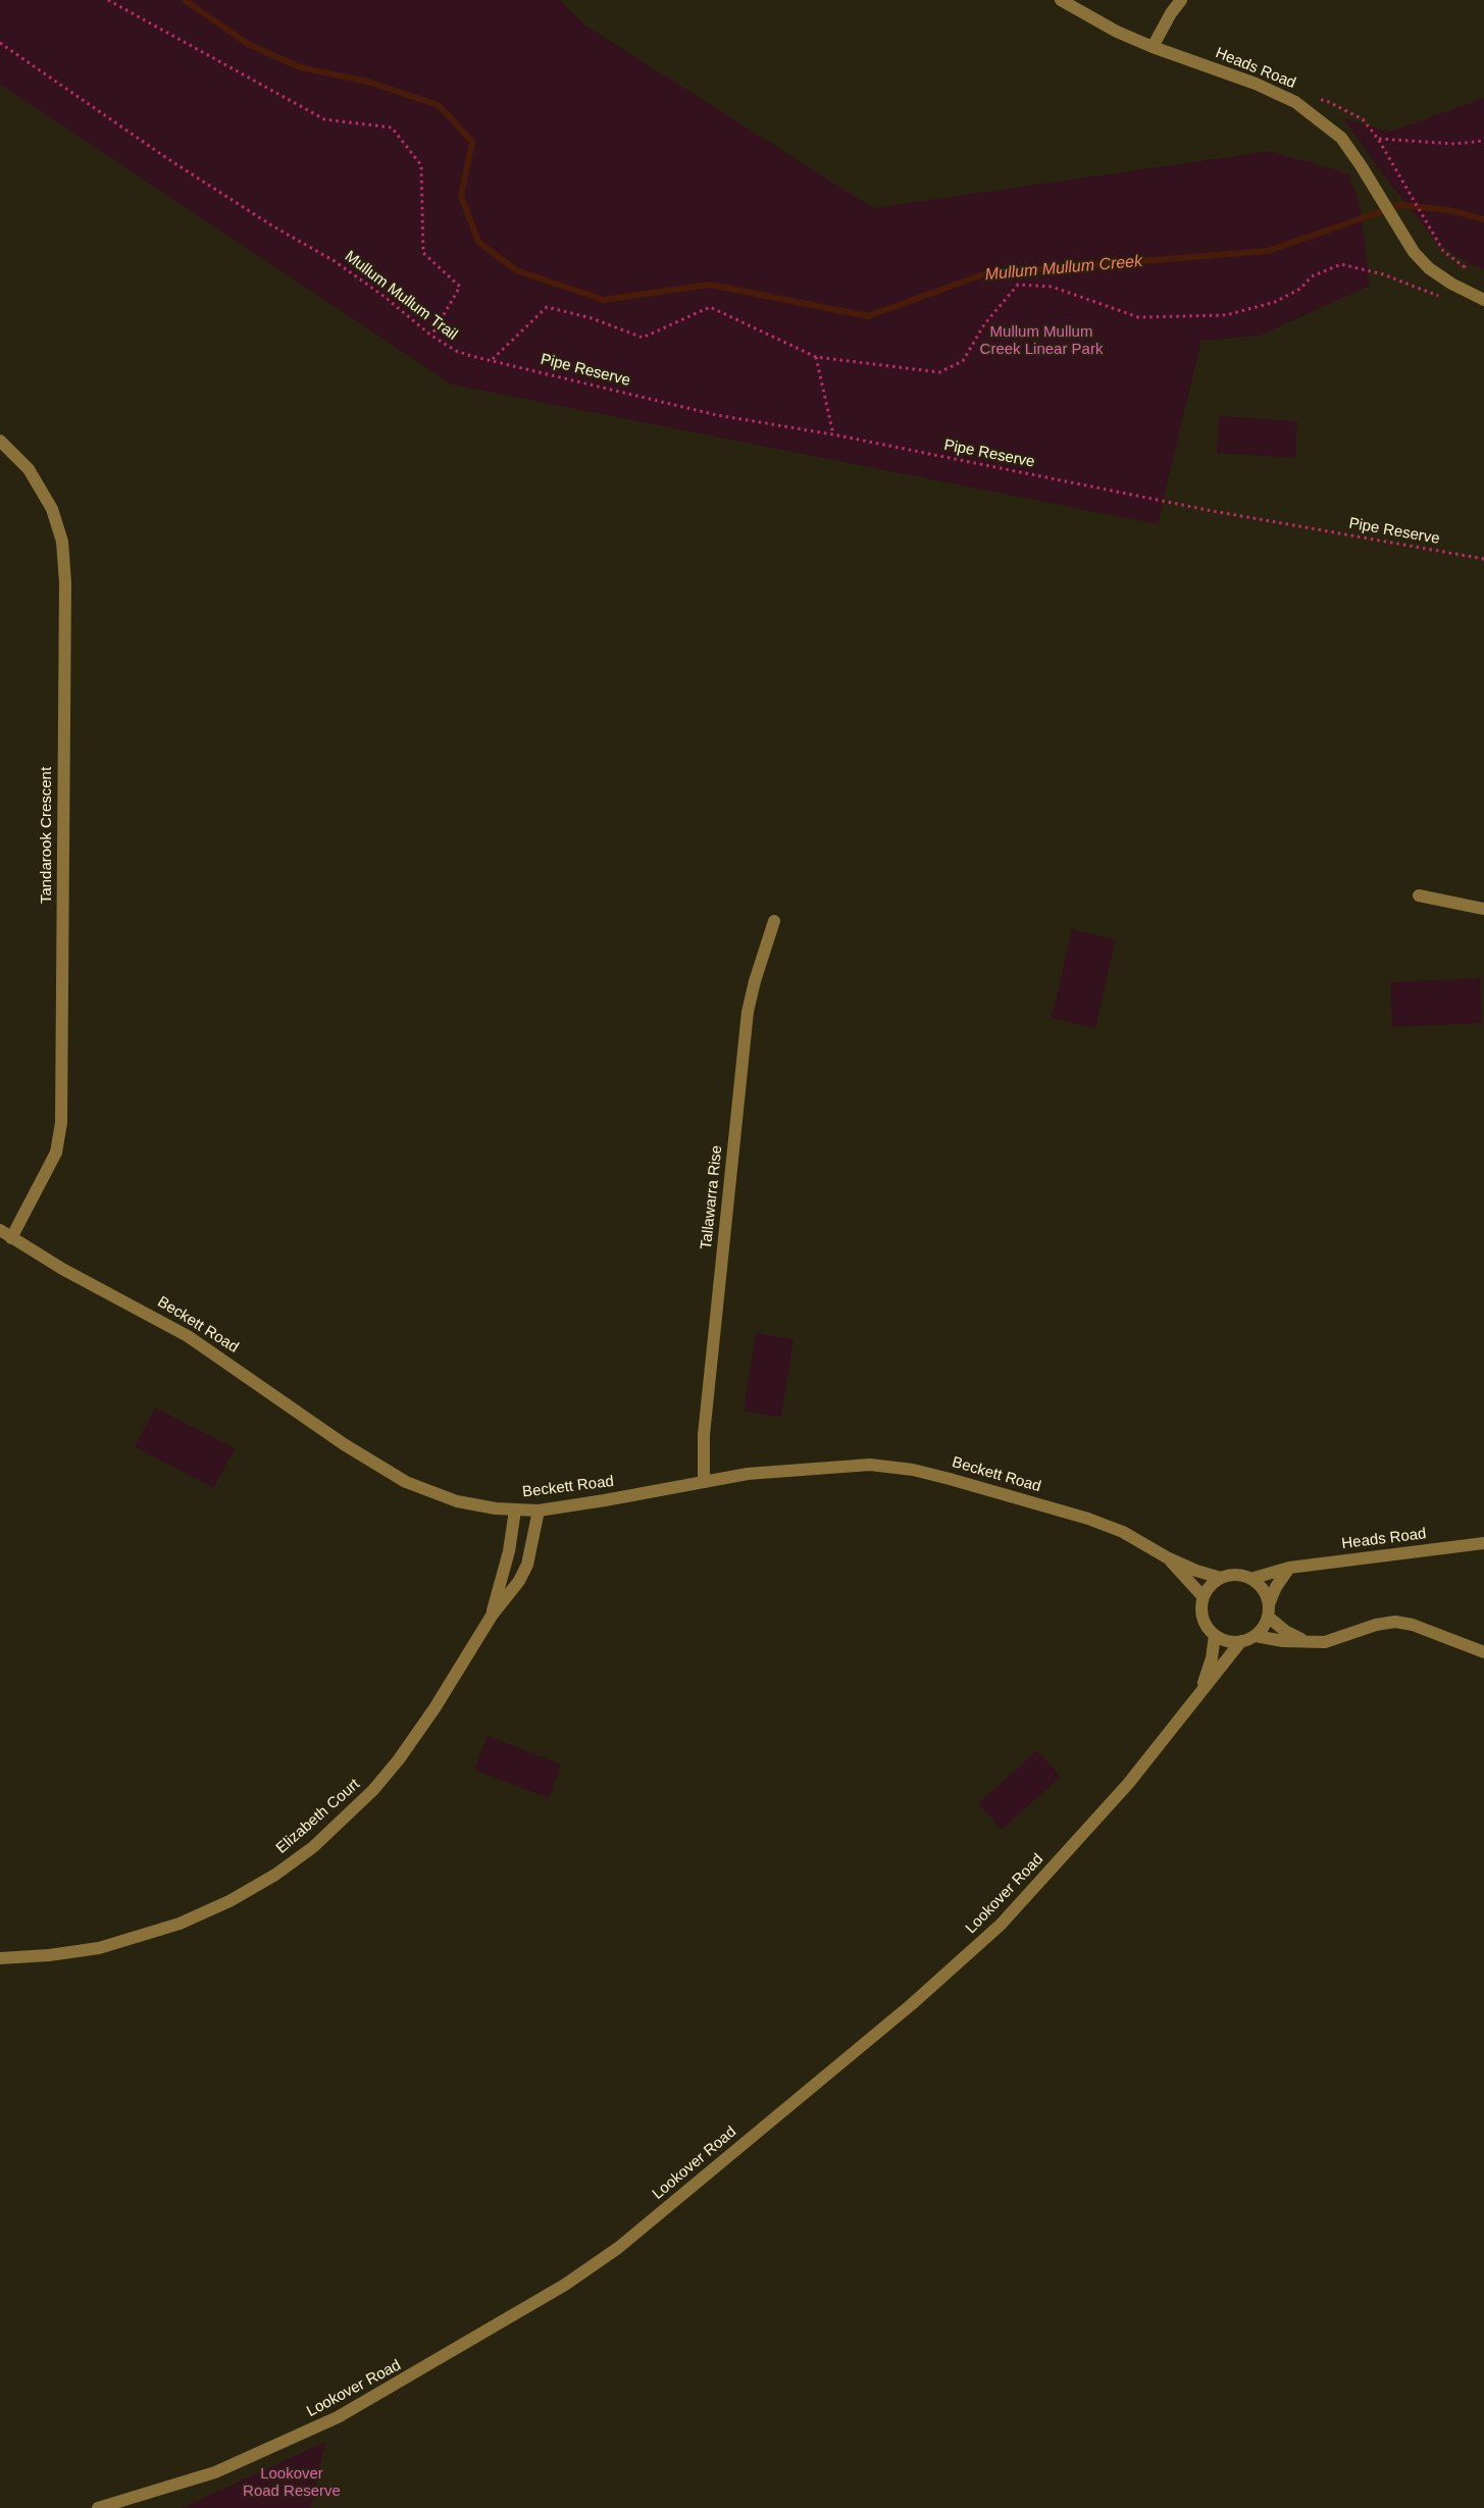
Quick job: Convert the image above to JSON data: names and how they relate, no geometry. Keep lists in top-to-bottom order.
{
  "streets": {
    "street": [
      "Heads Road",
      "Tandarook Crescent",
      "Tallawarra Rise",
      "Beckett Road",
      "Elizabeth Court",
      "Lookover Road"
    ],
    "path": ["Mullum Mullum Trail", "Pipe Reserve"]
  },
  "crossings": [
    ["Heads Road", "Beckett Road"],
    ["Heads Road", "Lookover Road"],
    ["Mullum Mullum Trail", "Pipe Reserve"],
    ["Tandarook Crescent", "Beckett Road"],
    ["Tallawarra Rise", "Beckett Road"],
    ["Beckett Road", "Elizabeth Court"],
    ["Beckett Road", "Lookover Road"]
  ],
  "water": ["Mullum Mullum Creek"],
  "parks": ["Mullum Mullum Creek Linear Park", "Lookover Road Reserve"]
}
